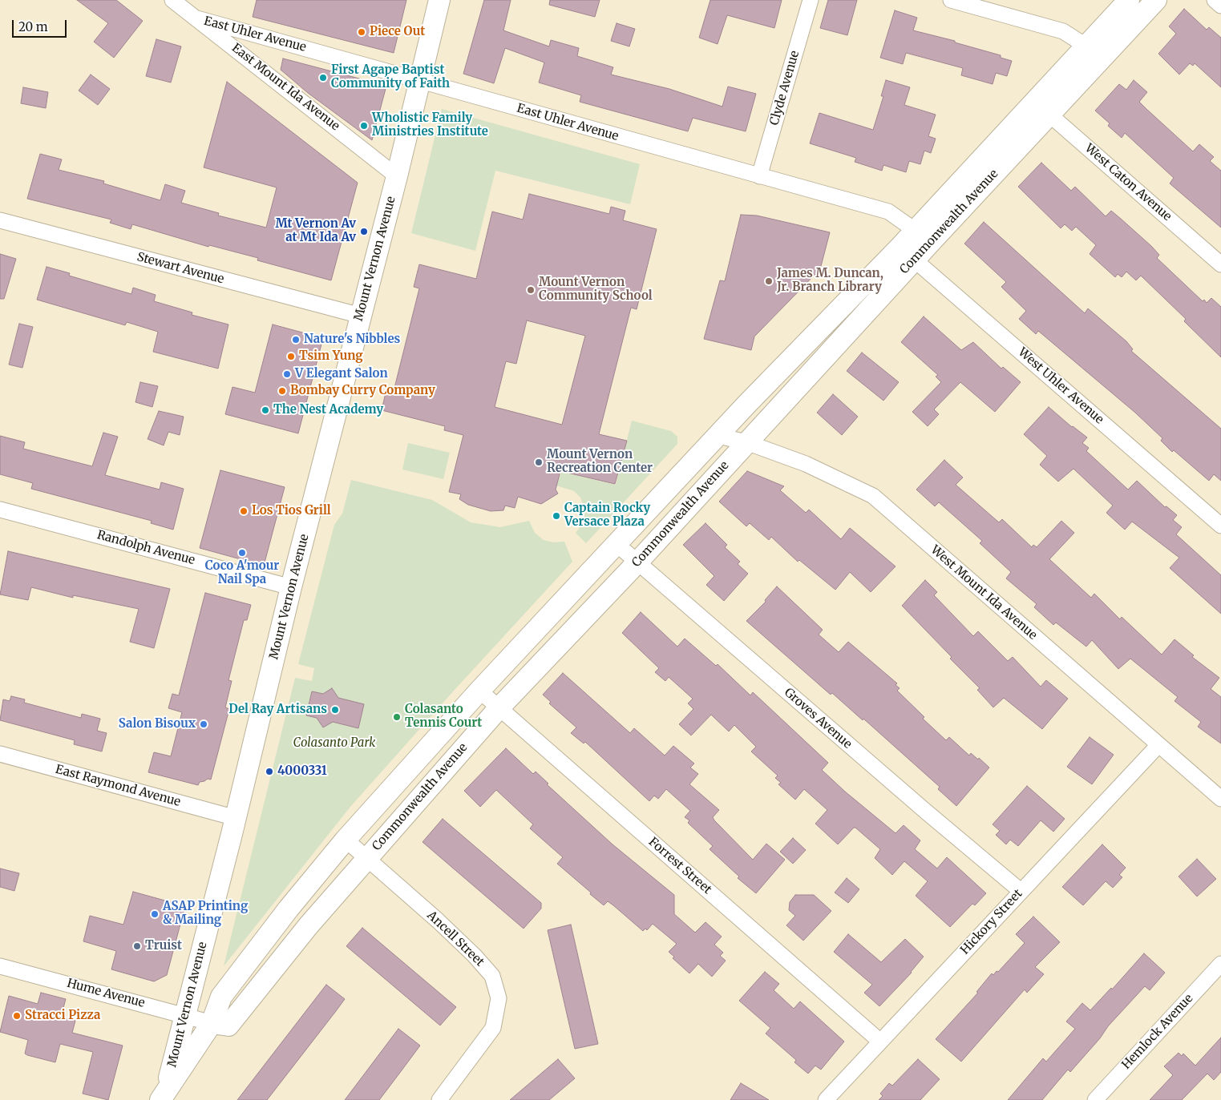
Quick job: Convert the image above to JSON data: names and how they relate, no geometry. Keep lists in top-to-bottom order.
{
  "streets": {
    "street": [
      "East Uhler Avenue",
      "East Mount Ida Avenue",
      "Clyde Avenue",
      "West Caton Avenue",
      "Commonwealth Avenue",
      "Mount Vernon Avenue",
      "Stewart Avenue",
      "West Uhler Avenue",
      "Randolph Avenue",
      "West Mount Ida Avenue",
      "Groves Avenue",
      "East Raymond Avenue",
      "Forrest Street",
      "Hickory Street",
      "Ancell Street",
      "Hume Avenue",
      "Hemlock Avenue"
    ]
  },
  "crossings": [
    ["East Uhler Avenue", "East Mount Ida Avenue"],
    ["East Uhler Avenue", "Clyde Avenue"],
    ["East Uhler Avenue", "Commonwealth Avenue"],
    ["East Uhler Avenue", "Mount Vernon Avenue"],
    ["East Mount Ida Avenue", "Mount Vernon Avenue"],
    ["West Caton Avenue", "Commonwealth Avenue"],
    ["Commonwealth Avenue", "Mount Vernon Avenue"],
    ["Commonwealth Avenue", "West Uhler Avenue"],
    ["Commonwealth Avenue", "West Mount Ida Avenue"],
    ["Commonwealth Avenue", "Groves Avenue"],
    ["Commonwealth Avenue", "Forrest Street"],
    ["Commonwealth Avenue", "Ancell Street"],
    ["Commonwealth Avenue", "Hume Avenue"],
    ["Mount Vernon Avenue", "Stewart Avenue"],
    ["Mount Vernon Avenue", "Randolph Avenue"],
    ["Mount Vernon Avenue", "East Raymond Avenue"],
    ["Mount Vernon Avenue", "Hume Avenue"],
    ["West Mount Ida Avenue", "Hickory Street"],
    ["Groves Avenue", "Hickory Street"],
    ["Forrest Street", "Hickory Street"]
  ],
  "parks": ["Colasanto Park"],
  "places": [
    "Piece Out",
    "First Agape Baptist Community of Faith",
    "Wholistic Family Ministries Institute",
    "Mt Vernon Av at Mt Ida Av",
    "James M. Duncan, Jr. Branch Library",
    "Mount Vernon Community School",
    "Nature's Nibbles",
    "Tsim Yung",
    "V Elegant Salon",
    "Bombay Curry Company",
    "The Nest Academy",
    "Mount Vernon Recreation Center",
    "Los Tios Grill",
    "Captain Rocky Versace Plaza",
    "Coco A'mour Nail Spa",
    "Del Ray Artisans",
    "Colasanto Tennis Court",
    "Salon Bisoux",
    "4000331",
    "ASAP Printing & Mailing",
    "Truist",
    "Stracci Pizza"
  ],
  "scale_bar": "20 m"
}
